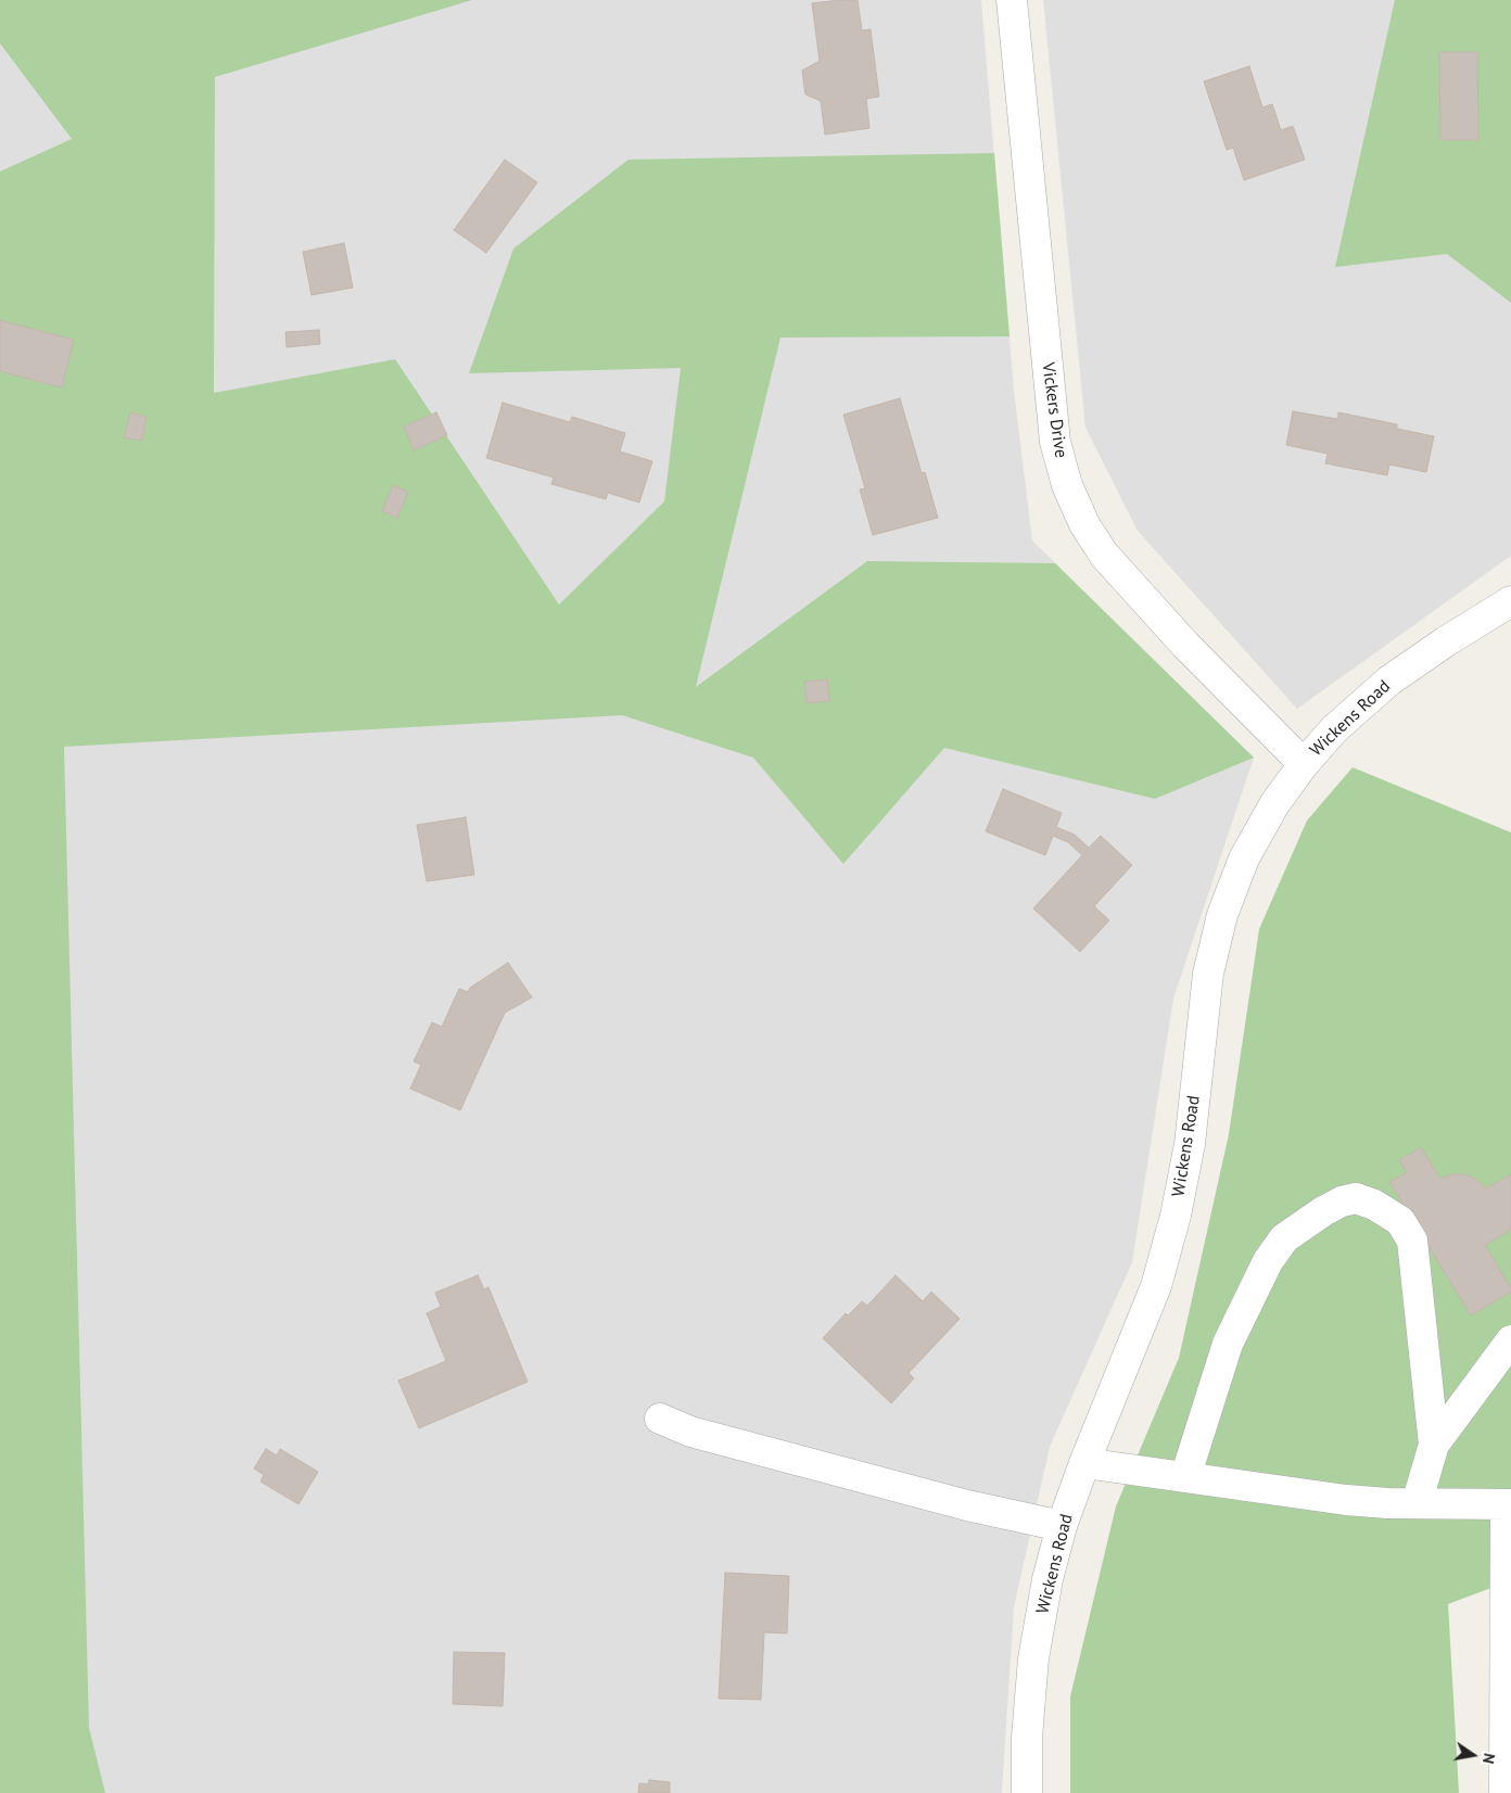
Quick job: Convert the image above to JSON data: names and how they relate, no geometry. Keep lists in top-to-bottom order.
{
  "streets": {
    "street": ["Vickers Drive", "Wickens Road"]
  },
  "crossings": [
    ["Vickers Drive", "Wickens Road"]
  ],
  "north": "right"
}
